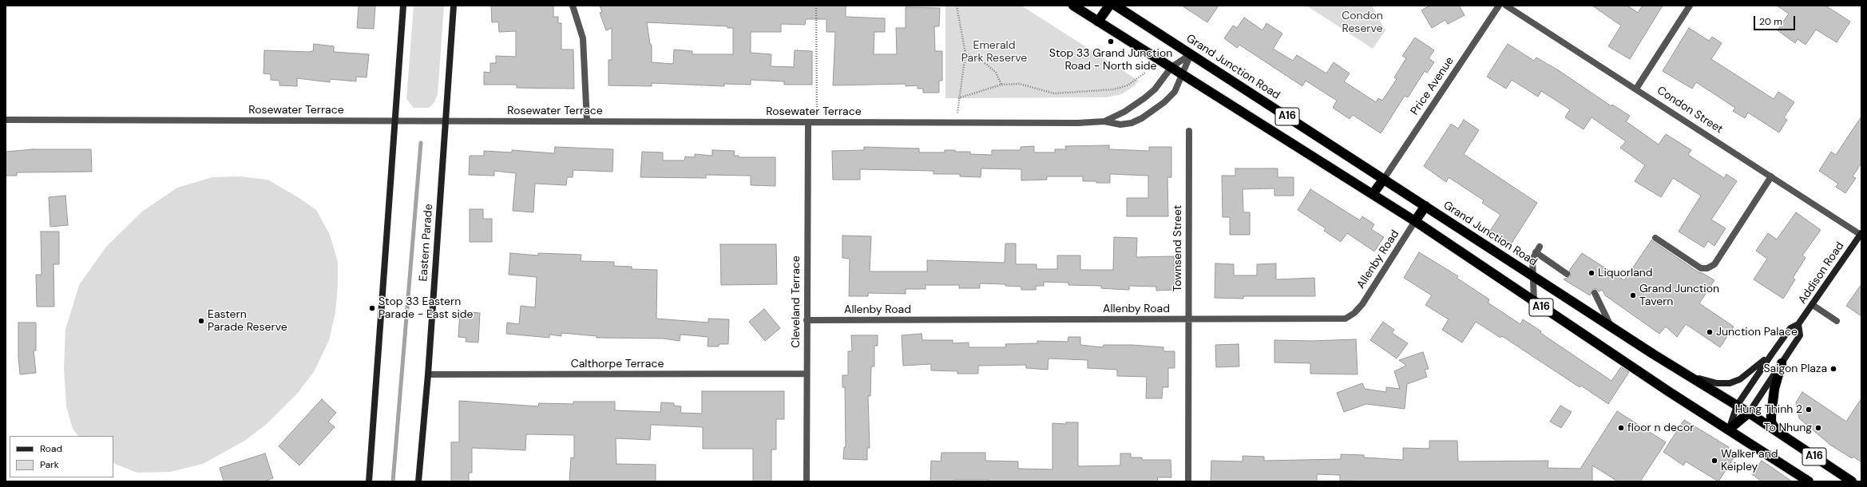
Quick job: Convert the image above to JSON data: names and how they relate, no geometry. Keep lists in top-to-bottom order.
{
  "streets": {
    "highway": ["Grand Junction Road", "A16"],
    "main road": ["Eastern Parade", "Addison Road"],
    "street": [
      "Price Avenue",
      "Rosewater Terrace",
      "Condon Street",
      "Townsend Street",
      "Allenby Road",
      "Cleveland Terrace",
      "Calthorpe Terrace"
    ]
  },
  "crossings": [
    ["Grand Junction Road", "Price Avenue"],
    ["Grand Junction Road", "Rosewater Terrace"],
    ["Grand Junction Road", "Addison Road"],
    ["Rosewater Terrace", "A16"],
    ["Rosewater Terrace", "Eastern Parade"],
    ["Rosewater Terrace", "Cleveland Terrace"],
    ["Condon Street", "Addison Road"],
    ["A16", "Allenby Road"],
    ["A16", "Addison Road"],
    ["Eastern Parade", "Calthorpe Terrace"],
    ["Townsend Street", "Allenby Road"],
    ["Allenby Road", "Cleveland Terrace"],
    ["Cleveland Terrace", "Calthorpe Terrace"]
  ],
  "parks": ["Condon Reserve", "Emerald Park Reserve"],
  "places": [
    "Stop 33 Grand Junction Road - North side",
    "Liquorland",
    "Grand Junction Tavern",
    "Stop 33 Eastern Parade - East side",
    "Eastern Parade Reserve",
    "Junction Palace",
    "Saigon Plaza",
    "Hung Thinh 2",
    "floor n decor",
    "To Nhung",
    "Walker and Keipley"
  ],
  "legend": ["Road", "Park"],
  "scale_bar": "20 m"
}
